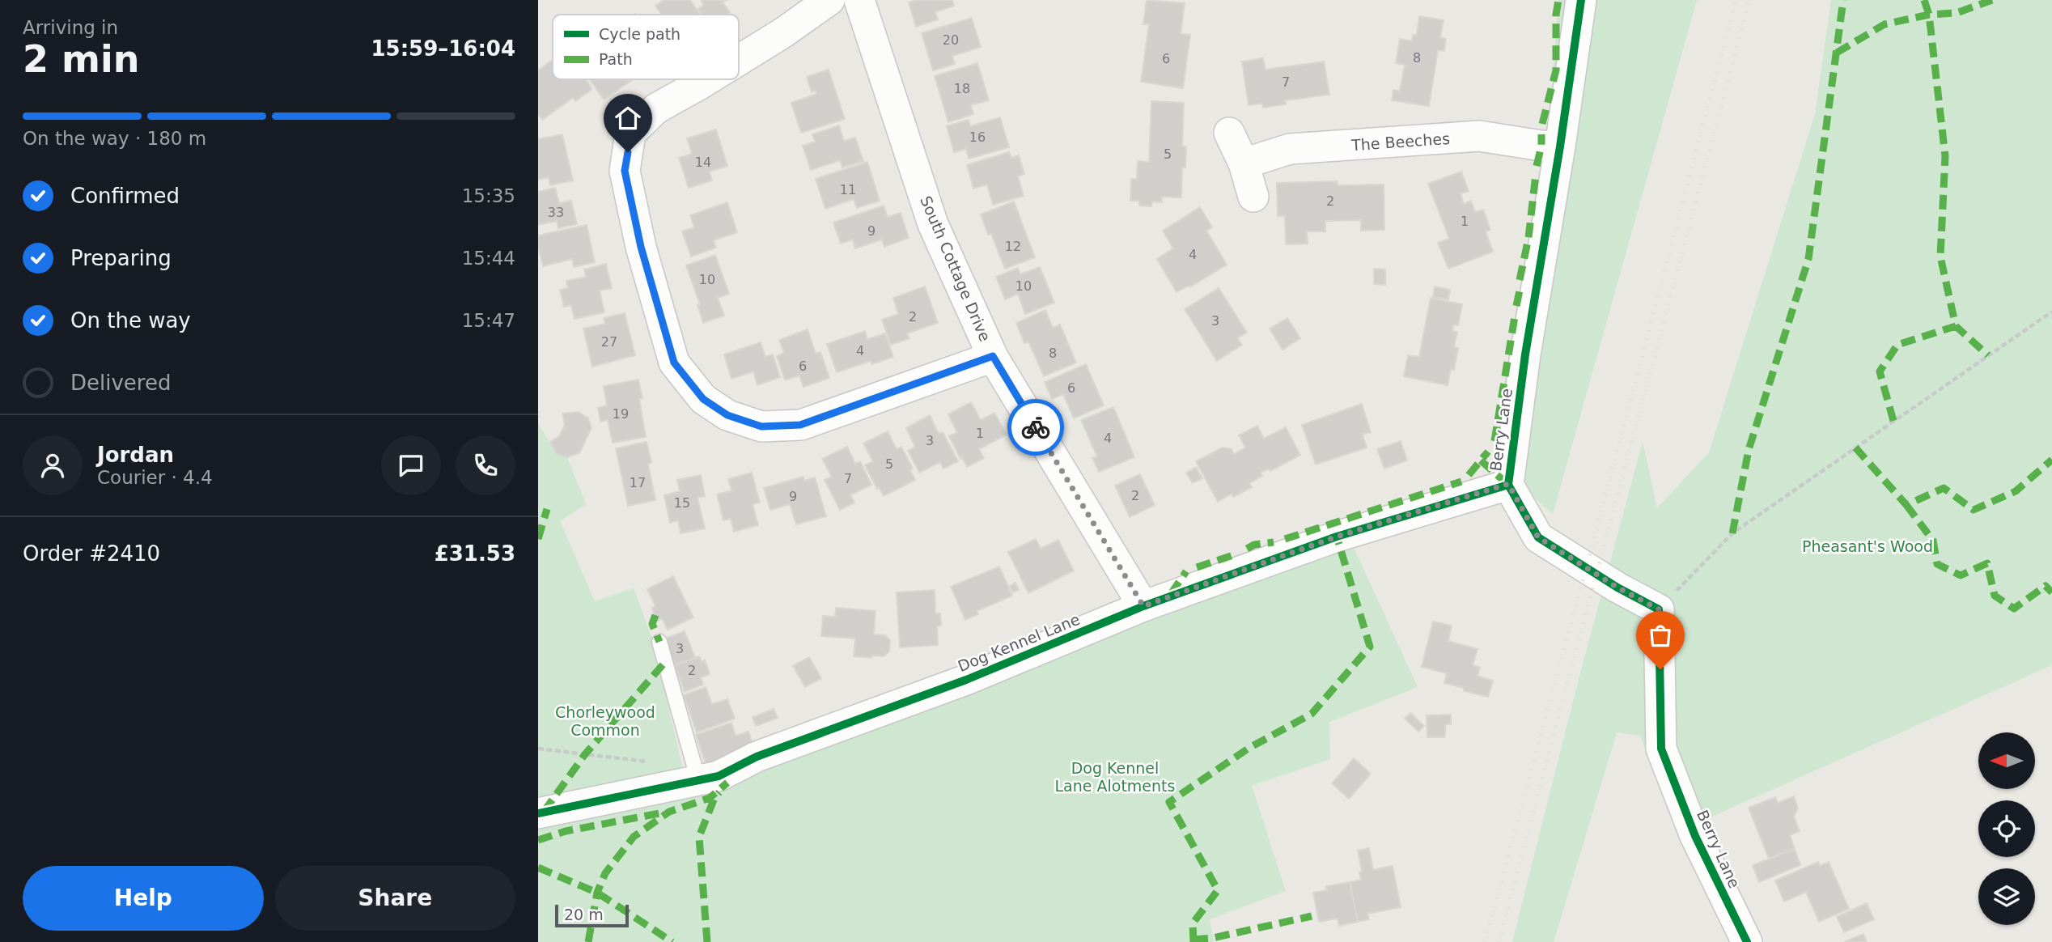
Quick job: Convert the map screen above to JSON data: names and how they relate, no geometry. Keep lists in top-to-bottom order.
{
  "streets": {
    "street": [
      "The Beeches",
      "South Cottage Drive",
      "Berry Lane",
      "Dog Kennel Lane"
    ]
  },
  "crossings": [
    ["The Beeches", "Berry Lane"],
    ["South Cottage Drive", "Dog Kennel Lane"],
    ["Berry Lane", "Dog Kennel Lane"]
  ],
  "parks": ["Pheasant's Wood", "Chorleywood Common", "Dog Kennel Lane Alotments"],
  "house_numbers": [
    "20",
    "8",
    "6",
    "7",
    "18",
    "16",
    "5",
    "14",
    "11",
    "2",
    "33",
    "1",
    "9",
    "12",
    "4",
    "10",
    "10",
    "2",
    "3",
    "27",
    "4",
    "8",
    "6",
    "6",
    "19",
    "1",
    "4",
    "3",
    "5",
    "7",
    "17",
    "2",
    "9",
    "15",
    "3",
    "2"
  ],
  "legend": ["Cycle path", "Path"],
  "scale_bar": "20 m",
  "north": "left",
  "page": {
    "heading": ["2 min", "Arriving in", "15:59–16:04"],
    "panel": [
      "Jordan",
      "Courier · 4.4",
      "Order #2410",
      "£31.53"
    ],
    "bar": "On the way · 180 m",
    "list": [
      ["Confirmed", "15:35"],
      ["Preparing", "15:44"],
      ["On the way", "15:47"],
      "Delivered"
    ],
    "buttons": ["Help", "Share"],
    "scale": "20 m"
  }
}
